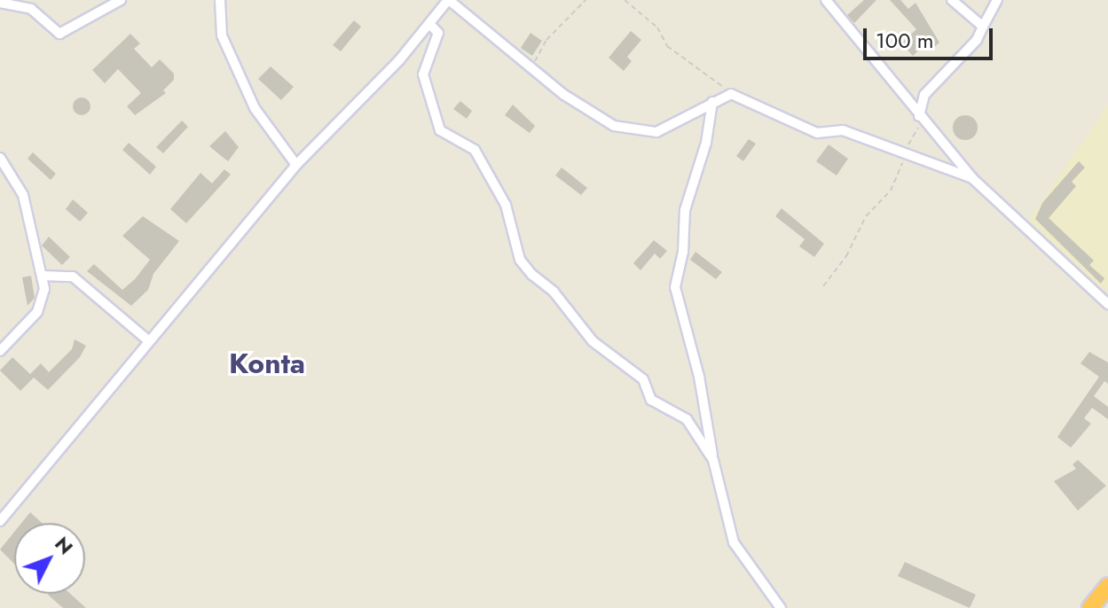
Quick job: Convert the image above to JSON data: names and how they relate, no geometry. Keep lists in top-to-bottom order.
{
  "districts": ["Konta"],
  "scale_bar": "100 m",
  "north": "top right"
}
